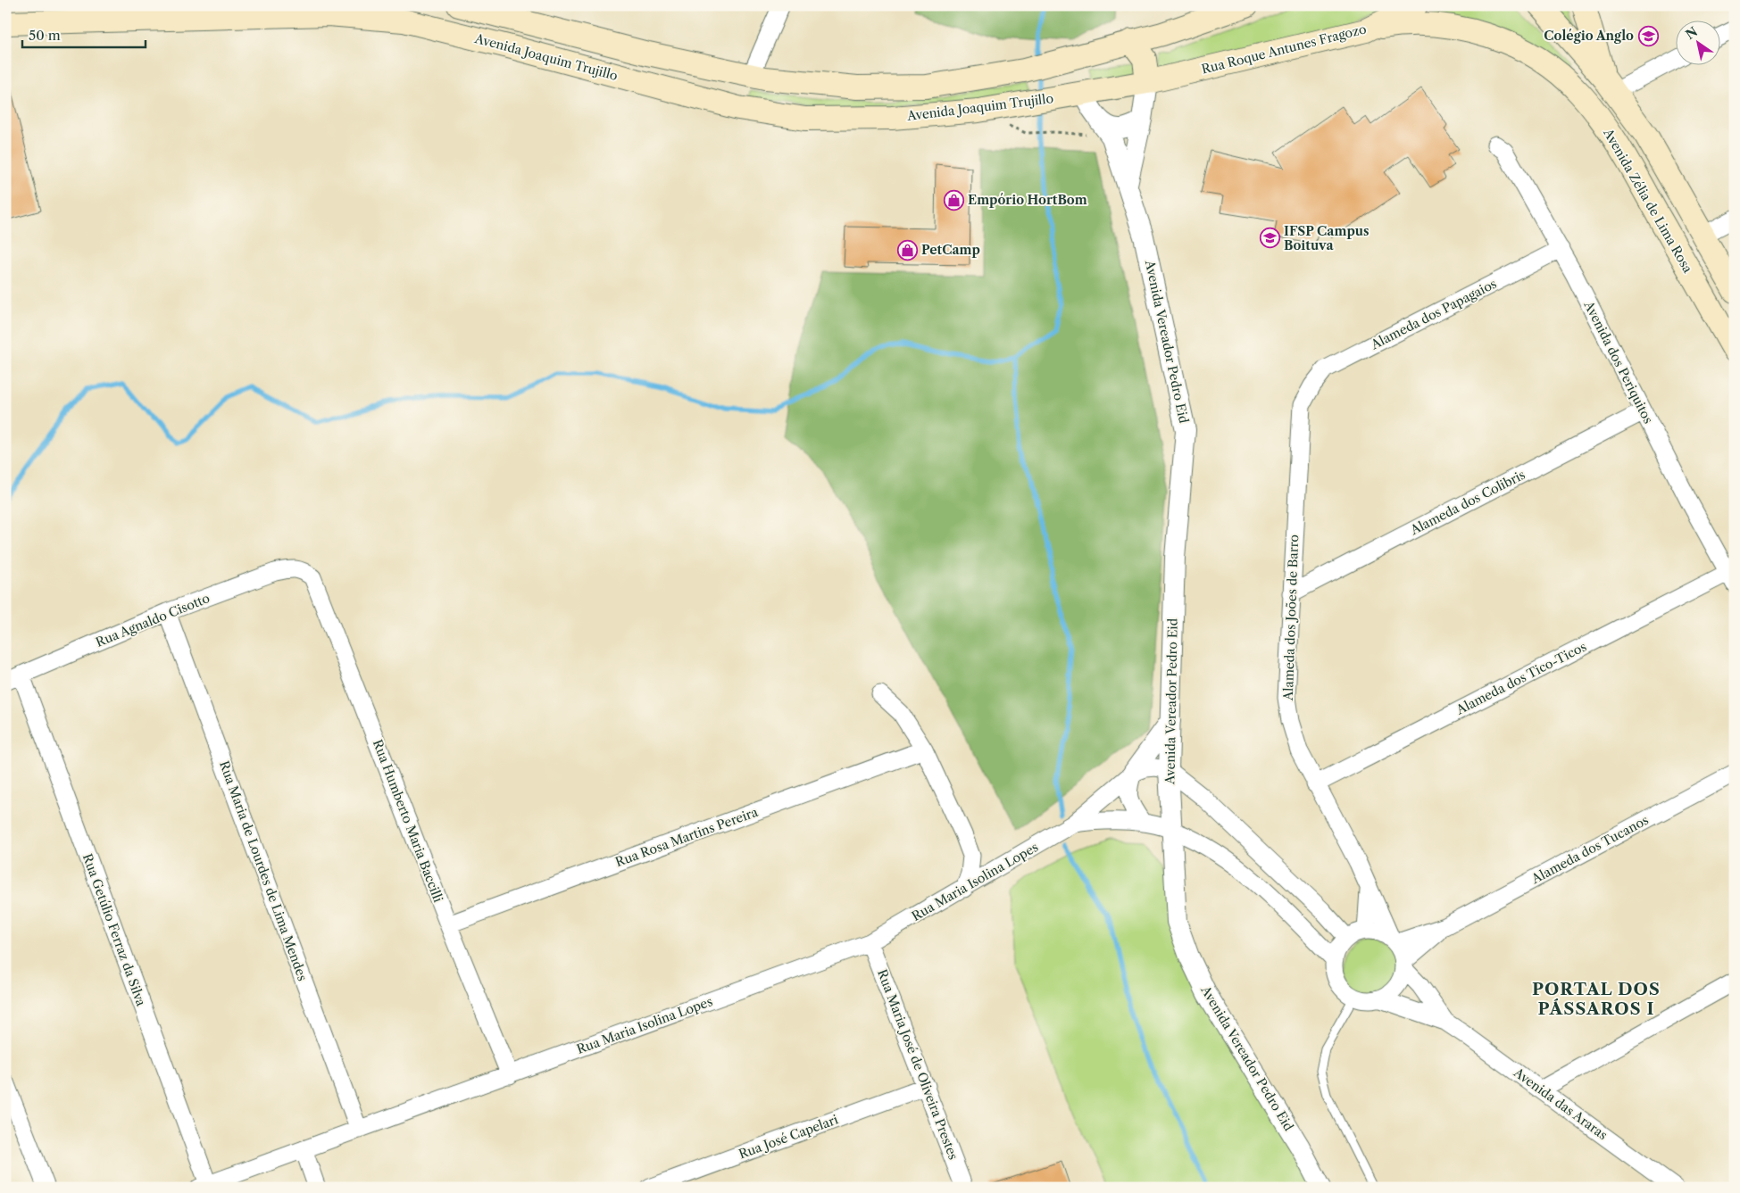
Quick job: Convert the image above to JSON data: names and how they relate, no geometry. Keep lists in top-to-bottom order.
{
  "streets": {
    "main road": ["Rua Roque Antunes Fragozo", "Avenida Joaquim Trujillo", "Avenida Zélia de Lima Rosa"],
    "street": [
      "Alameda dos Papagaios",
      "Avenida Vereador Pedro Eid",
      "Avenida dos Periquitos",
      "Alameda dos Colibris",
      "Alameda dos Joões de Barro",
      "Rua Agnaldo Cisotto",
      "Alameda dos Tico-Ticos",
      "Rua Humberto Maria Baccilli",
      "Rua Rosa Martins Pereira",
      "Alameda dos Tucanos",
      "Rua Maria de Lourdes de Lima Mendes",
      "Rua Maria Isolina Lopes",
      "Rua Getúlio Ferraz da Silva",
      "Rua Maria José de Oliveira Prestes",
      "Avenida das Araras",
      "Rua José Capelari"
    ]
  },
  "crossings": [
    ["Rua Roque Antunes Fragozo", "Avenida Joaquim Trujillo"],
    ["Rua Roque Antunes Fragozo", "Avenida Zélia de Lima Rosa"],
    ["Rua Roque Antunes Fragozo", "Avenida Vereador Pedro Eid"],
    ["Avenida Joaquim Trujillo", "Avenida Vereador Pedro Eid"],
    ["Alameda dos Papagaios", "Avenida dos Periquitos"],
    ["Alameda dos Papagaios", "Alameda dos Joões de Barro"],
    ["Avenida Vereador Pedro Eid", "Rua Maria Isolina Lopes"],
    ["Avenida dos Periquitos", "Alameda dos Colibris"],
    ["Avenida dos Periquitos", "Alameda dos Tico-Ticos"],
    ["Alameda dos Colibris", "Alameda dos Joões de Barro"],
    ["Alameda dos Joões de Barro", "Alameda dos Tico-Ticos"],
    ["Alameda dos Joões de Barro", "Rua Maria Isolina Lopes"],
    ["Alameda dos Joões de Barro", "Avenida das Araras"],
    ["Rua Agnaldo Cisotto", "Rua Humberto Maria Baccilli"],
    ["Rua Agnaldo Cisotto", "Rua Maria de Lourdes de Lima Mendes"],
    ["Rua Agnaldo Cisotto", "Rua Getúlio Ferraz da Silva"],
    ["Rua Humberto Maria Baccilli", "Rua Rosa Martins Pereira"],
    ["Rua Humberto Maria Baccilli", "Rua Maria Isolina Lopes"],
    ["Rua Maria de Lourdes de Lima Mendes", "Rua Maria Isolina Lopes"],
    ["Rua Maria Isolina Lopes", "Rua Getúlio Ferraz da Silva"],
    ["Rua Maria Isolina Lopes", "Rua Maria José de Oliveira Prestes"],
    ["Rua Maria Isolina Lopes", "Avenida das Araras"],
    ["Rua Maria José de Oliveira Prestes", "Rua José Capelari"]
  ],
  "districts": ["PORTAL DOS PÁSSAROS I"],
  "places": {
    "school or university": ["Colégio Anglo", "IFSP Campus Boituva"],
    "shop": ["Empório HortBom", "PetCamp"]
  },
  "scale_bar": "50 m",
  "north": "top left"
}
